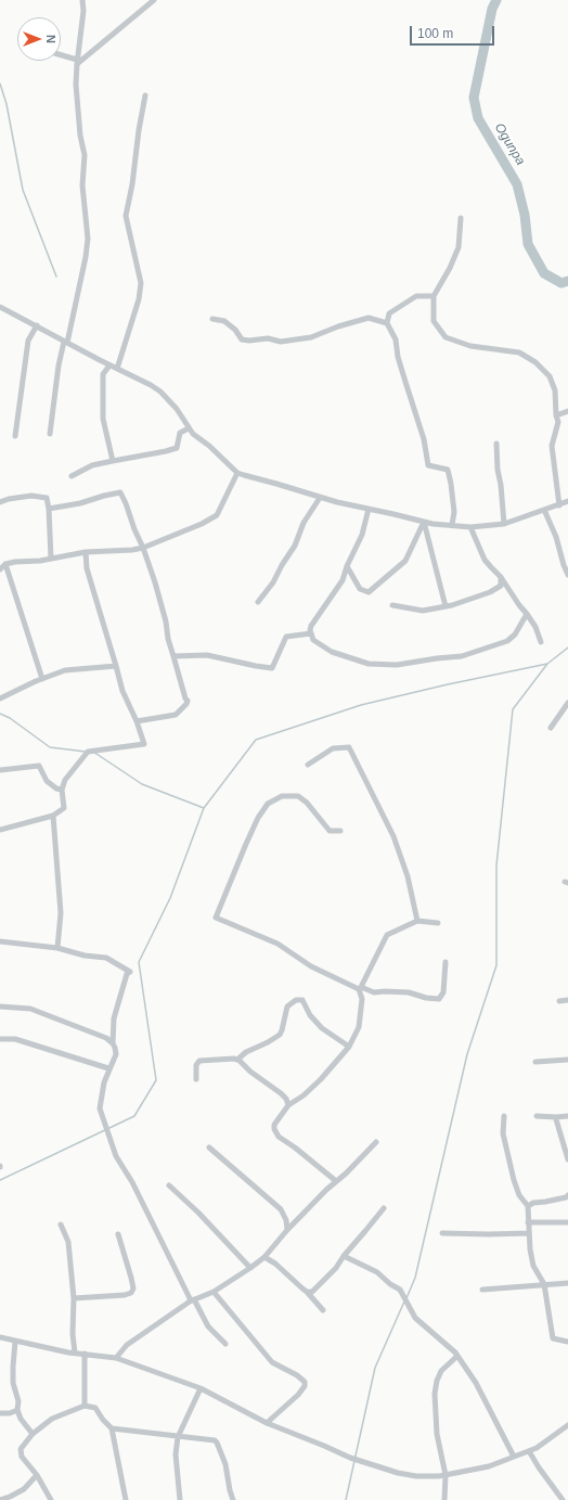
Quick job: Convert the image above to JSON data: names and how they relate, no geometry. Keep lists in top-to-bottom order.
{
  "water": ["Ogunpa"],
  "scale_bar": "100 m",
  "north": "right"
}
